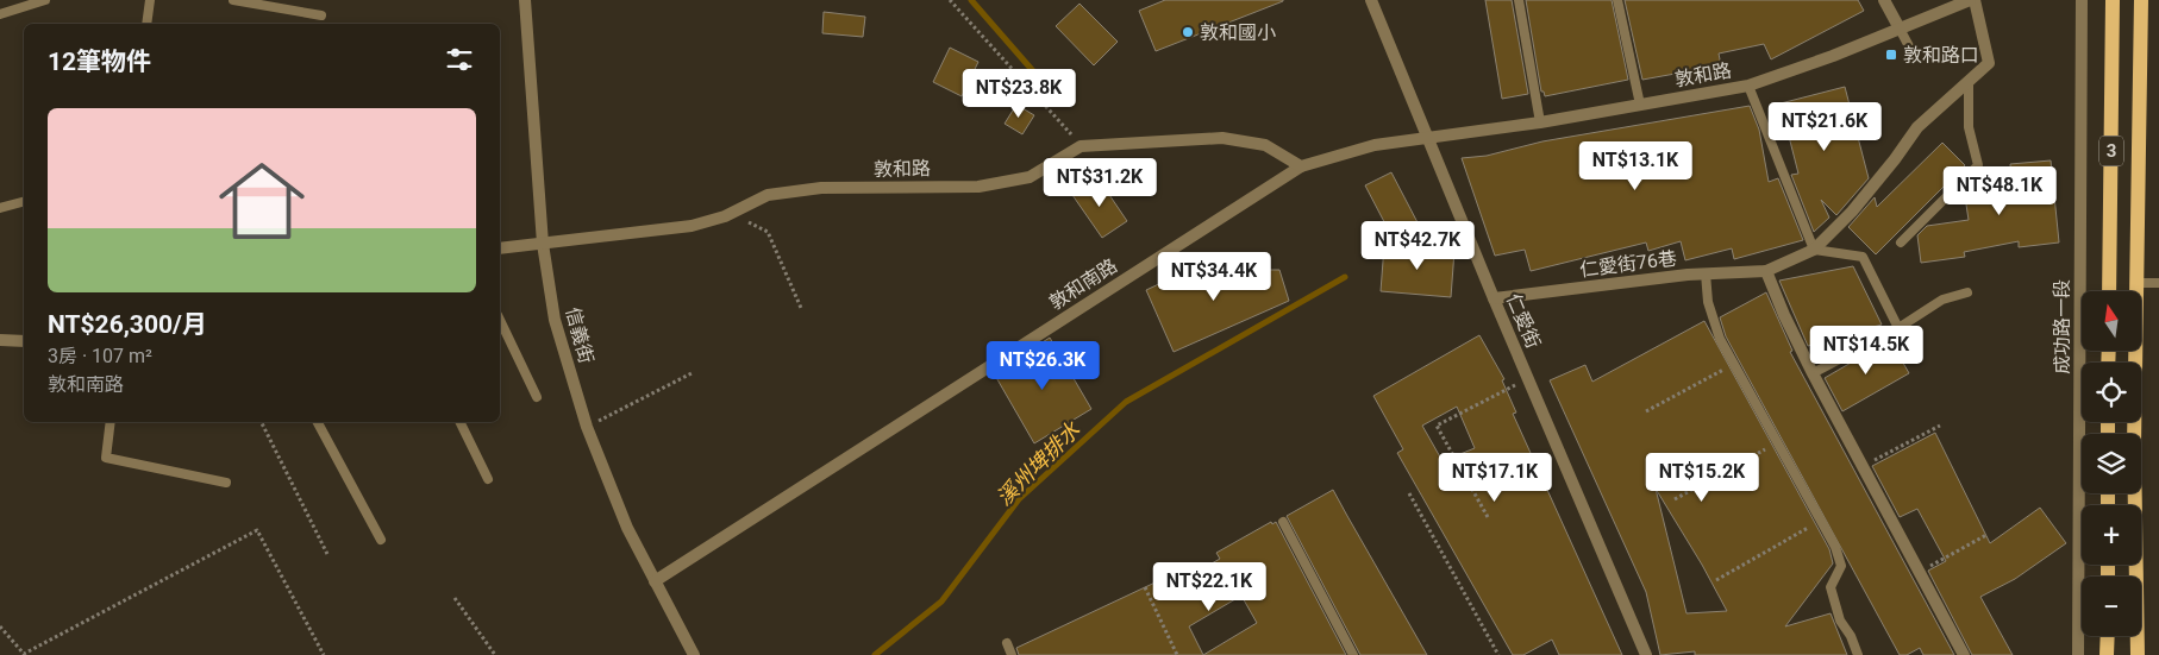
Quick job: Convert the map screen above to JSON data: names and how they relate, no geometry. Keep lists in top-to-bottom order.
{
  "streets": {
    "main road": ["3"],
    "street": [
      "敦和路",
      "仁愛街76巷",
      "敦和南路",
      "仁愛街",
      "成功路一段",
      "信義街"
    ]
  },
  "crossings": [
    ["敦和路", "敦和南路"],
    ["敦和路", "仁愛街"],
    ["敦和路", "信義街"],
    ["仁愛街76巷", "仁愛街"],
    ["敦和南路", "仁愛街"],
    ["敦和南路", "信義街"]
  ],
  "water": ["溪州埤排水"],
  "places": {
    "other": ["敦和國小"],
    "transit": ["敦和路口"]
  },
  "north": "top",
  "page": {
    "heading": "12筆物件",
    "price": [
      "NT$23.8K",
      "NT$21.6K",
      "NT$13.1K",
      "NT$31.2K",
      "NT$48.1K",
      "NT$42.7K",
      "NT$34.4K",
      "NT$14.5K",
      "NT$26.3K",
      "NT$17.1K",
      "NT$15.2K",
      "NT$22.1K"
    ],
    "list": [
      {
        "name": "NT$26,300/月",
        "note": "3房 · 107 m² · 敦和南路"
      }
    ],
    "map_buttons": ["+", "−"]
  }
}
